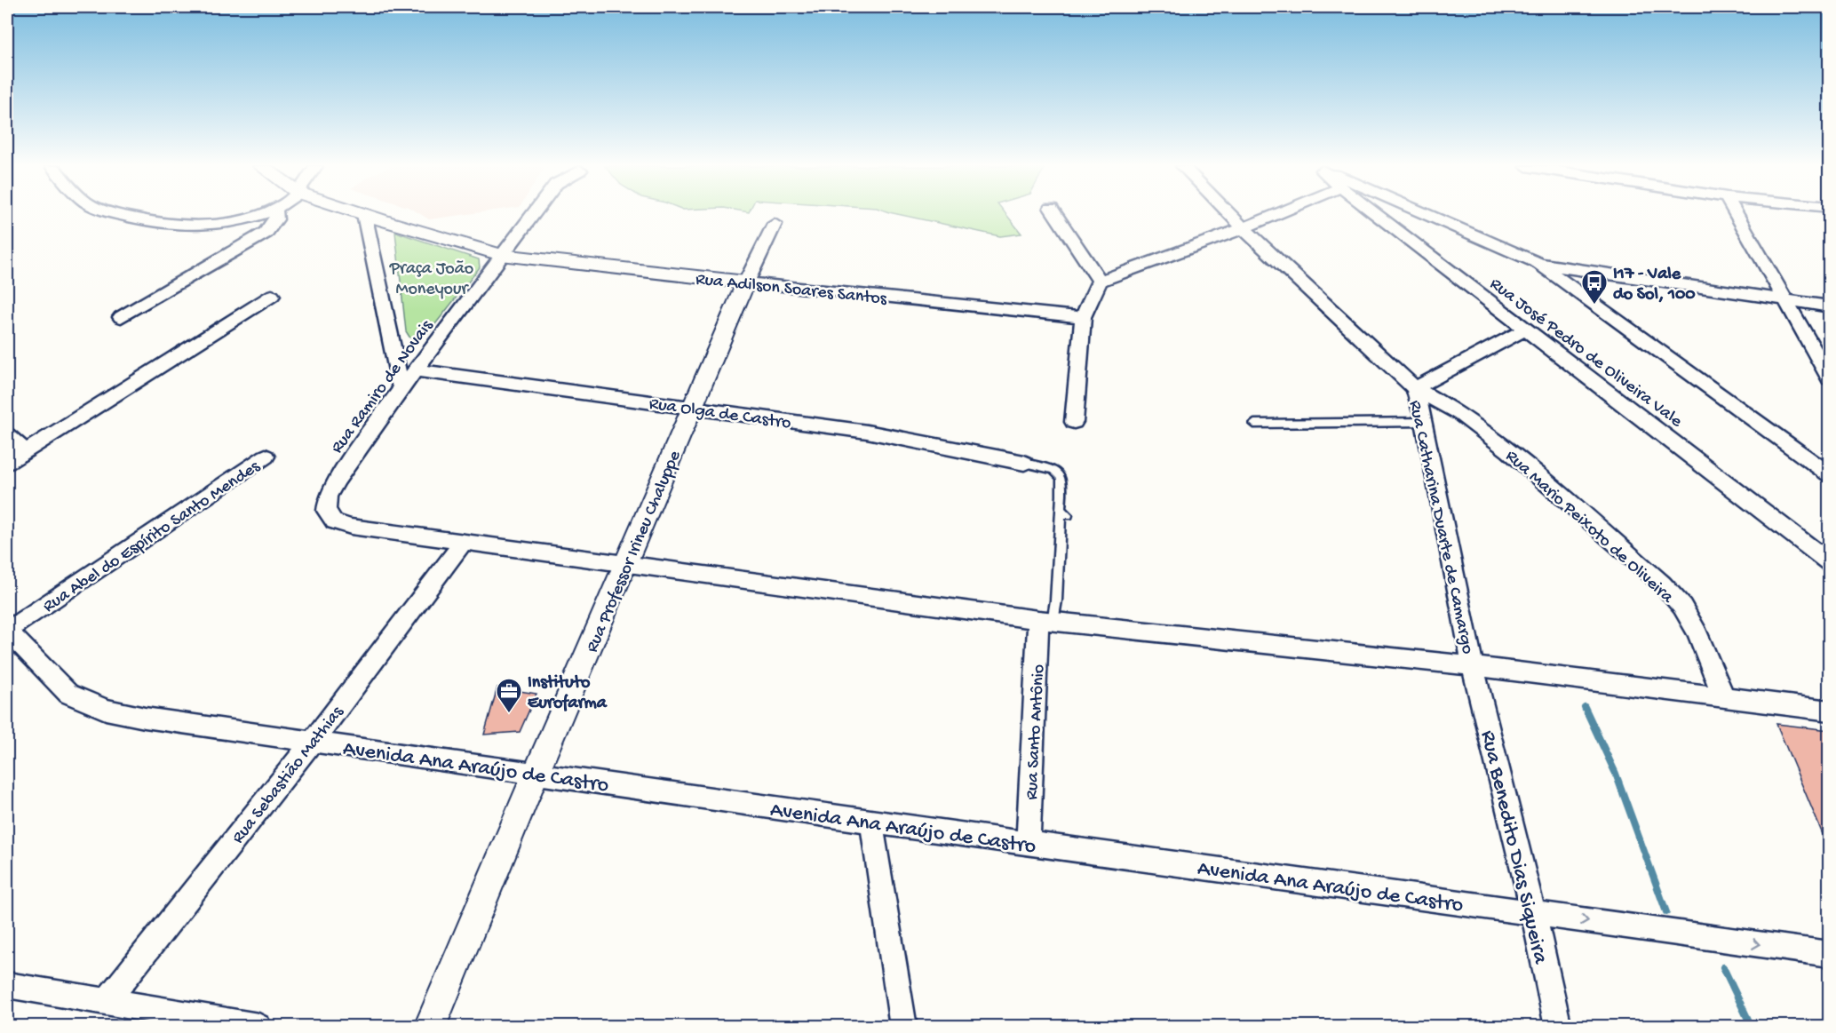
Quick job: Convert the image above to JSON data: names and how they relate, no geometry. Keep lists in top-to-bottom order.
{
  "streets": {
    "street": [
      "Rua Adilson Soares Santos",
      "Rua José Pedro de Oliveira Vale",
      "Rua Ramiro de Novais",
      "Rua Olga de Castro",
      "Rua Mario Peixoto de Oliveira",
      "Rua Catharina Duarte de Camargo",
      "Rua Abel do Espírito Santo Mendes",
      "Rua Professor Irineu Chaluppe",
      "Rua Santo Antônio",
      "Avenida Ana Araújo de Castro",
      "Rua Sebastião Mathias",
      "Rua Benedito Dias Siqueira"
    ]
  },
  "crossings": [
    ["Rua Adilson Soares Santos", "Rua Ramiro de Novais"],
    ["Rua Adilson Soares Santos", "Rua Professor Irineu Chaluppe"],
    ["Rua Ramiro de Novais", "Rua Olga de Castro"],
    ["Rua Ramiro de Novais", "Rua Sebastião Mathias"],
    ["Rua Olga de Castro", "Rua Professor Irineu Chaluppe"],
    ["Rua Mario Peixoto de Oliveira", "Rua Catharina Duarte de Camargo"],
    ["Rua Catharina Duarte de Camargo", "Rua Benedito Dias Siqueira"],
    ["Rua Abel do Espírito Santo Mendes", "Avenida Ana Araújo de Castro"],
    ["Rua Professor Irineu Chaluppe", "Avenida Ana Araújo de Castro"],
    ["Rua Santo Antônio", "Avenida Ana Araújo de Castro"],
    ["Avenida Ana Araújo de Castro", "Rua Sebastião Mathias"],
    ["Avenida Ana Araújo de Castro", "Rua Benedito Dias Siqueira"]
  ],
  "parks": ["Praça João Moneyour"],
  "places": {
    "bus stop": ["I17 - Vale do Sol, 100"],
    "office": ["Instituto Eurofarma"]
  }
}
